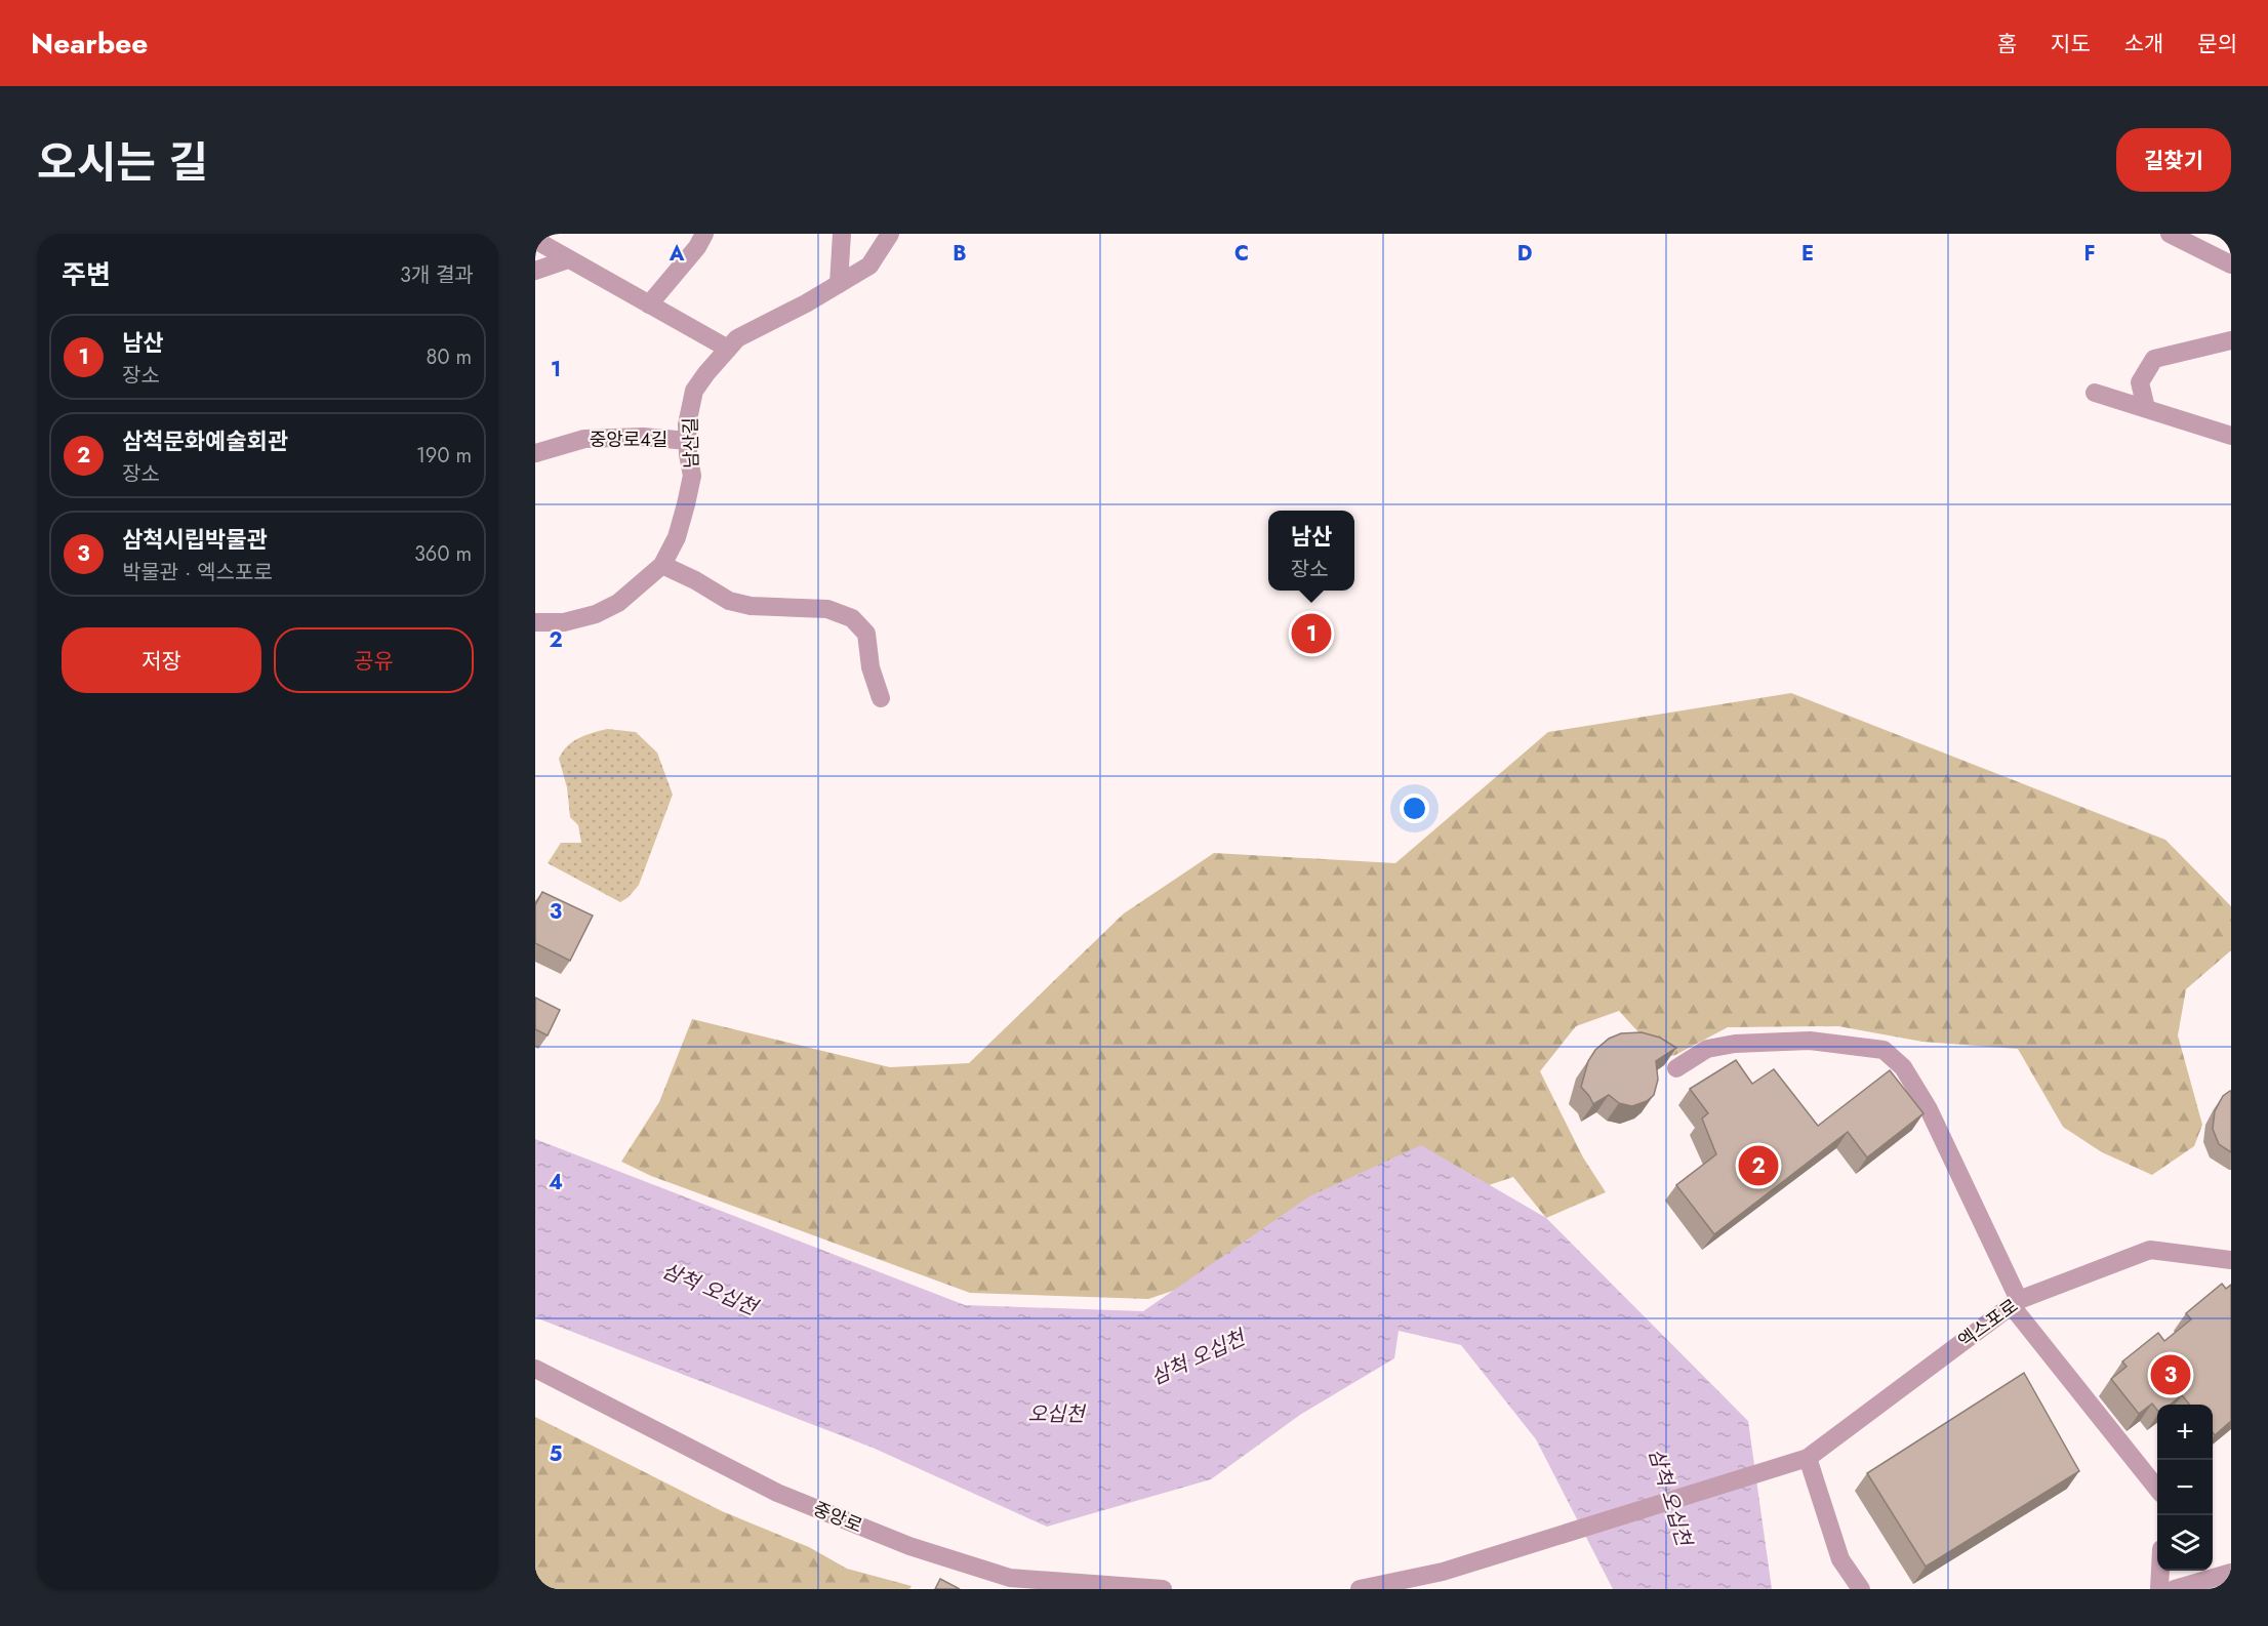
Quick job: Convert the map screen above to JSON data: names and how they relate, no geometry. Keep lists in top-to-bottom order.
{
  "streets": {
    "street": [
      "중앙로4길",
      "남산길",
      "엑스포로",
      "중앙로"
    ]
  },
  "crossings": [
    ["중앙로4길", "남산길"]
  ],
  "water": ["삼척 오십천", "오십천"],
  "page": {
    "header": "Nearbee",
    "nav": [
      "홈",
      "지도",
      "소개",
      "문의"
    ],
    "title": "오시는 길",
    "buttons": [
      "길찾기",
      ["저장", "공유"]
    ],
    "heading": ["주변", "3개 결과"],
    "list": [
      {
        "mark": "1",
        "name": "남산",
        "note": "장소",
        "value": "80 m"
      },
      {
        "mark": "2",
        "name": "삼척문화예술회관",
        "note": "장소",
        "value": "190 m"
      },
      {
        "mark": "3",
        "name": "삼척시립박물관",
        "note": "박물관 · 엑스포로",
        "value": "360 m"
      }
    ],
    "popup": ["남산", "장소"],
    "pins": ["1", "2", "3"],
    "map_buttons": ["+", "−"]
  },
  "grid": {
    "columns": [
      "A",
      "B",
      "C",
      "D",
      "E",
      "F"
    ],
    "rows": [
      "1",
      "2",
      "3",
      "4",
      "5"
    ]
  }
}
